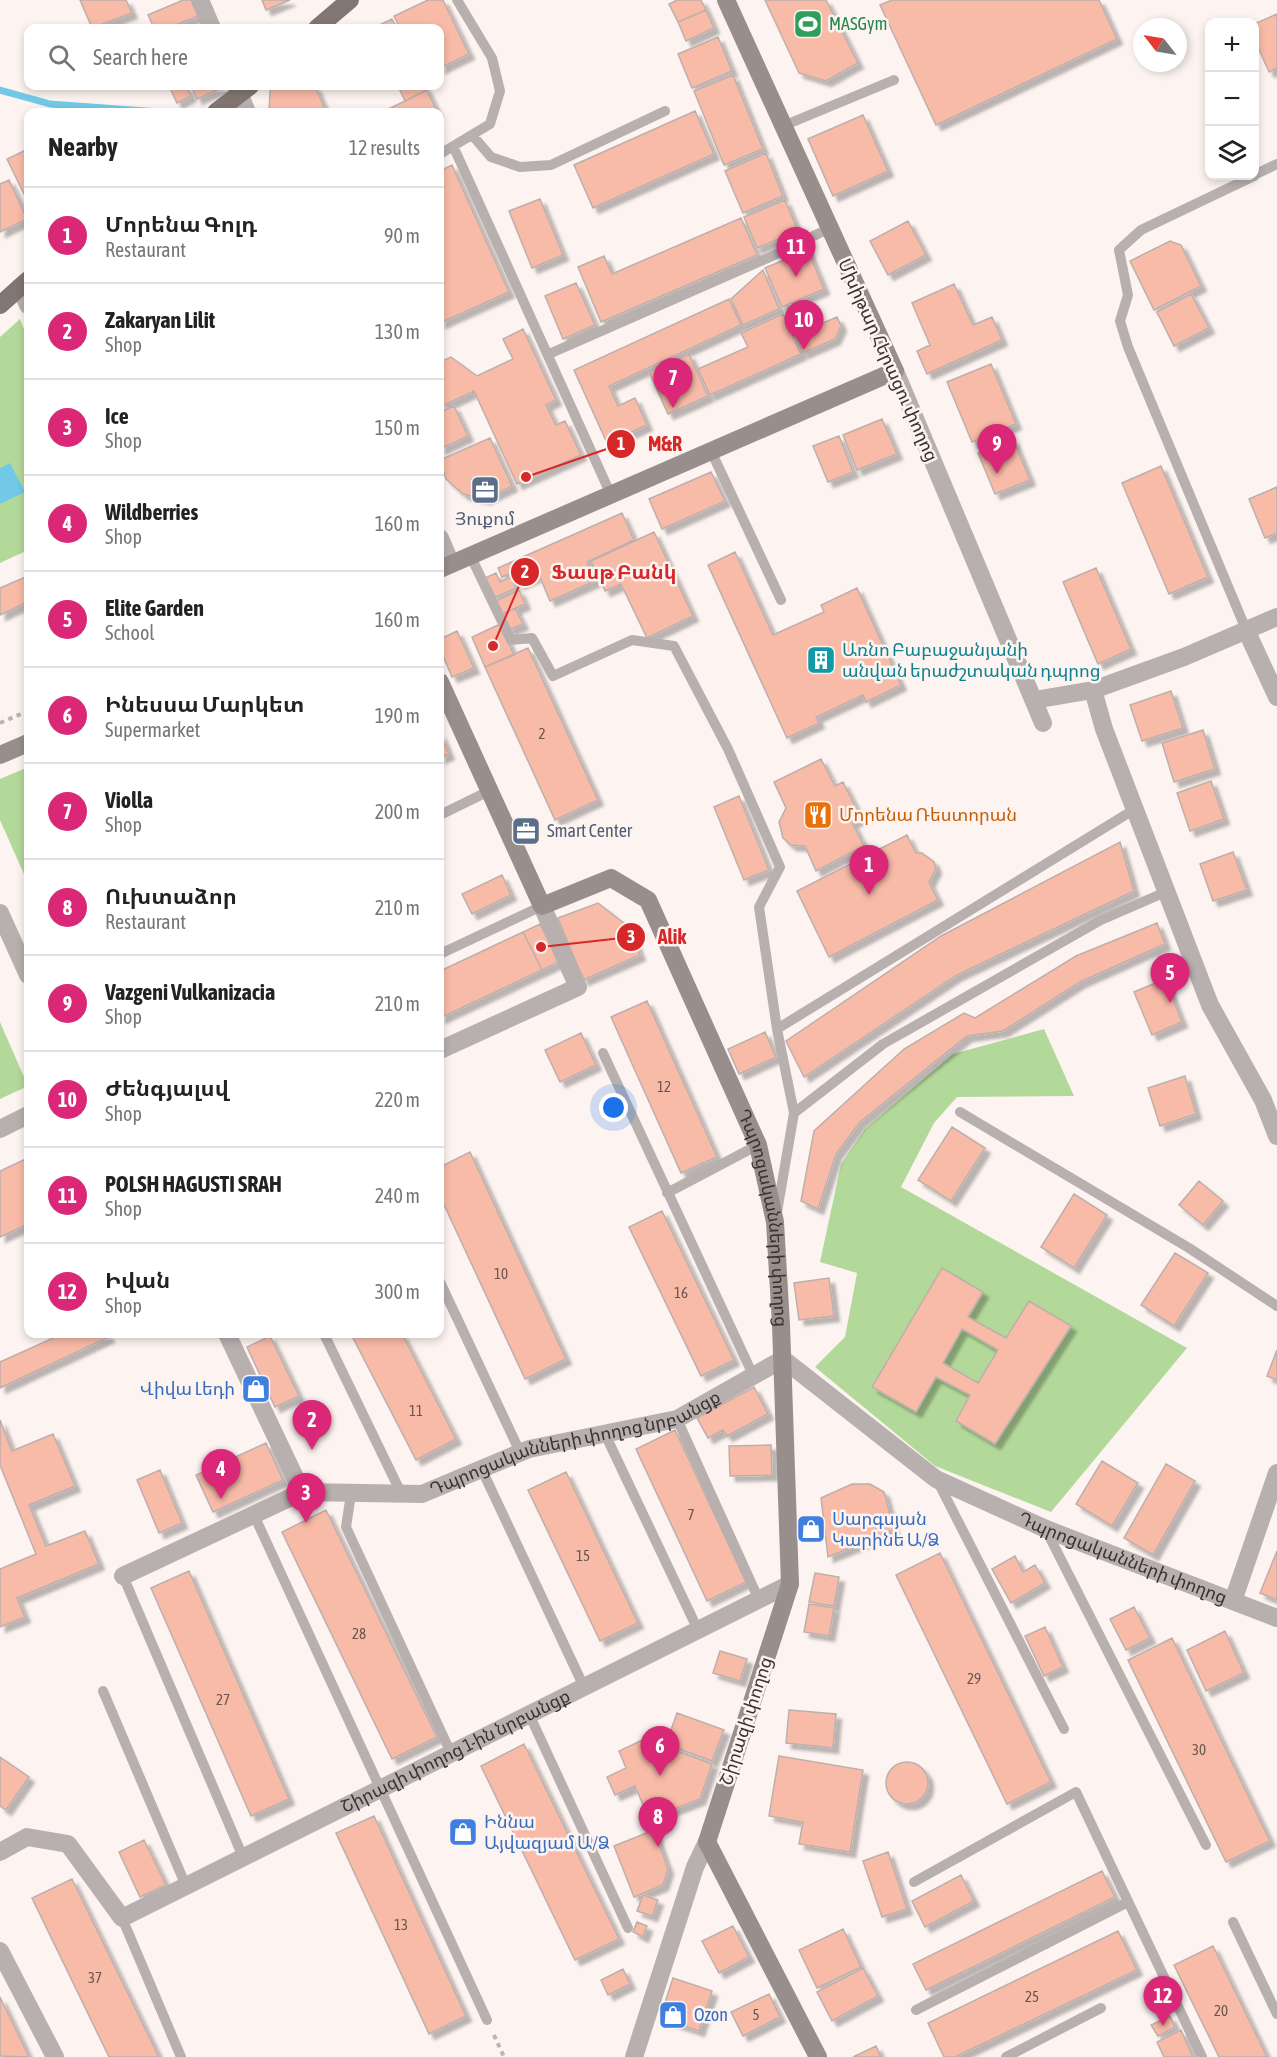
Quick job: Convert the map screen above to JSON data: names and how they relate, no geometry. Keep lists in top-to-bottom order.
{
  "streets": {
    "street": [
      "Մխիթար Հերացու փողոց",
      "Դպրոցականների փողոց",
      "Դպրոցականների փողոց նրբանցք",
      "Շիրազի փողոց",
      "Շիրազի փողոց 1-ին նրբանցք"
    ]
  },
  "crossings": [
    ["Դպրոցականների փողոց", "Դպրոցականների փողոց նրբանցք"],
    ["Դպրոցականների փողոց", "Շիրազի փողոց"],
    ["Դպրոցականների փողոց նրբանցք", "Շիրազի փողոց"],
    ["Շիրազի փողոց", "Շիրազի փողոց 1-ին նրբանցք"]
  ],
  "places": {
    "sports": ["MASGym"],
    "other": ["M&R", "Ֆասթ Բանկ", "Alik"],
    "office": ["Յուքոմ", "Smart Center"],
    "building": ["Առնո Բաբաջանյանի անվան երաժշտական դպրոց"],
    "restaurant": ["Մորենա Ռեստորան"],
    "shop": [
      "Վիվա Լեդի",
      "Սարգսյան Կարինե Ա/Ձ",
      "Իննա Այվազյամ Ա/Ձ",
      "Ozon"
    ]
  },
  "house_numbers": [
    "2",
    "12",
    "10",
    "16",
    "11",
    "7",
    "15",
    "28",
    "29",
    "27",
    "30",
    "13",
    "37",
    "25",
    "20",
    "5"
  ],
  "north": "top left",
  "page": {
    "map_buttons": ["+", "−"],
    "search": "Search here",
    "heading": ["Nearby", "12 results"],
    "list": [
      {
        "mark": "1",
        "name": "Մորենա Գոլդ",
        "note": "Restaurant",
        "value": "90 m"
      },
      {
        "mark": "2",
        "name": "Zakaryan Lilit",
        "note": "Shop",
        "value": "130 m"
      },
      {
        "mark": "3",
        "name": "Ice",
        "note": "Shop",
        "value": "150 m"
      },
      {
        "mark": "4",
        "name": "Wildberries",
        "note": "Shop",
        "value": "160 m"
      },
      {
        "mark": "5",
        "name": "Elite Garden",
        "note": "School",
        "value": "160 m"
      },
      {
        "mark": "6",
        "name": "Ինեսսա Մարկետ",
        "note": "Supermarket",
        "value": "190 m"
      },
      {
        "mark": "7",
        "name": "Violla",
        "note": "Shop",
        "value": "200 m"
      },
      {
        "mark": "8",
        "name": "Ուխտաձոր",
        "note": "Restaurant",
        "value": "210 m"
      },
      {
        "mark": "9",
        "name": "Vazgeni Vulkanizacia",
        "note": "Shop",
        "value": "210 m"
      },
      {
        "mark": "10",
        "name": "Ժենգյալսվ",
        "note": "Shop",
        "value": "220 m"
      },
      {
        "mark": "11",
        "name": "POLSH HAGUSTI SRAH",
        "note": "Shop",
        "value": "240 m"
      },
      {
        "mark": "12",
        "name": "Իվան",
        "note": "Shop",
        "value": "300 m"
      }
    ],
    "pins": [
      "11",
      "10",
      "7",
      "9",
      "1",
      "5",
      "2",
      "4",
      "3",
      "6",
      "8",
      "12"
    ]
  }
}
